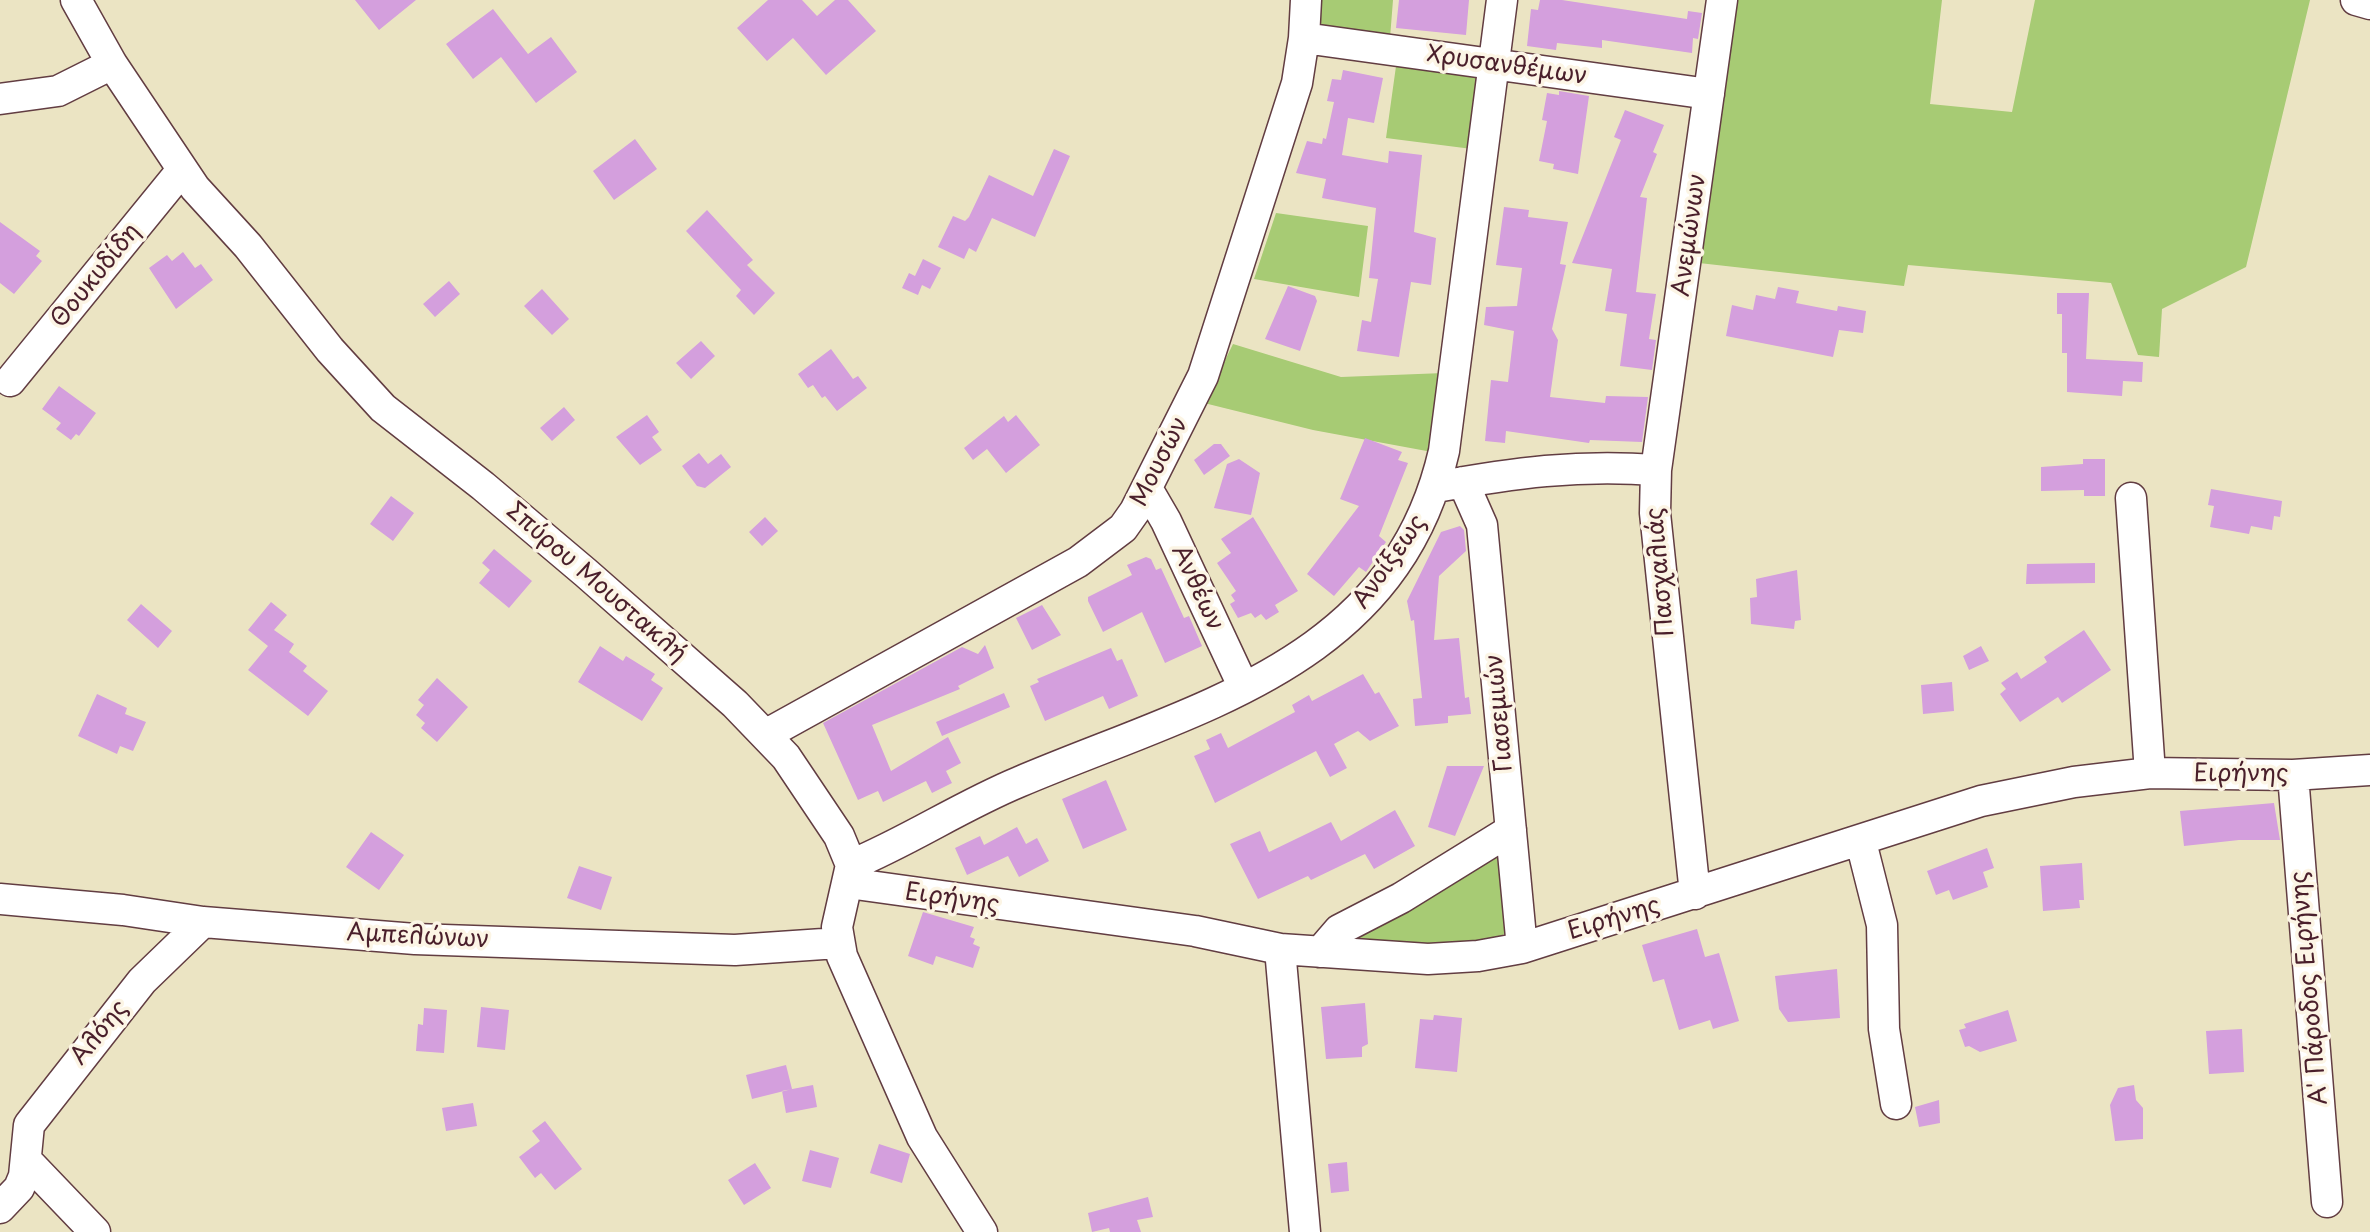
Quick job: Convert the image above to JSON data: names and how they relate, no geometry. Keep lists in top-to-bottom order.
{
  "streets": {
    "street": [
      "Χρυσανθέμων",
      "Ανεμώνων",
      "Θουκυδίδη",
      "Μουσών",
      "Ανοίξεως",
      "Πασχαλιάς",
      "Σπύρου Μουστακλή",
      "Ανθέων",
      "Γιασεμιών",
      "Ειρήνης",
      "Αμπελώνων",
      "A' Πάροδος Ειρήνης",
      "Αλόης"
    ]
  },
  "crossings": [
    ["Χρυσανθέμων", "Ανεμώνων"],
    ["Χρυσανθέμων", "Μουσών"],
    ["Χρυσανθέμων", "Ανοίξεως"],
    ["Ανεμώνων", "Πασχαλιάς"],
    ["Θουκυδίδη", "Σπύρου Μουστακλή"],
    ["Μουσών", "Σπύρου Μουστακλή"],
    ["Μουσών", "Ανθέων"],
    ["Ανοίξεως", "Σπύρου Μουστακλή"],
    ["Ανοίξεως", "Ανθέων"],
    ["Ανοίξεως", "Γιασεμιών"],
    ["Ανοίξεως", "Ειρήνης"],
    ["Πασχαλιάς", "Ειρήνης"],
    ["Σπύρου Μουστακλή", "Ειρήνης"],
    ["Γιασεμιών", "Ειρήνης"],
    ["Ειρήνης", "A' Πάροδος Ειρήνης"],
    ["Αμπελώνων", "Αλόης"]
  ]
}
